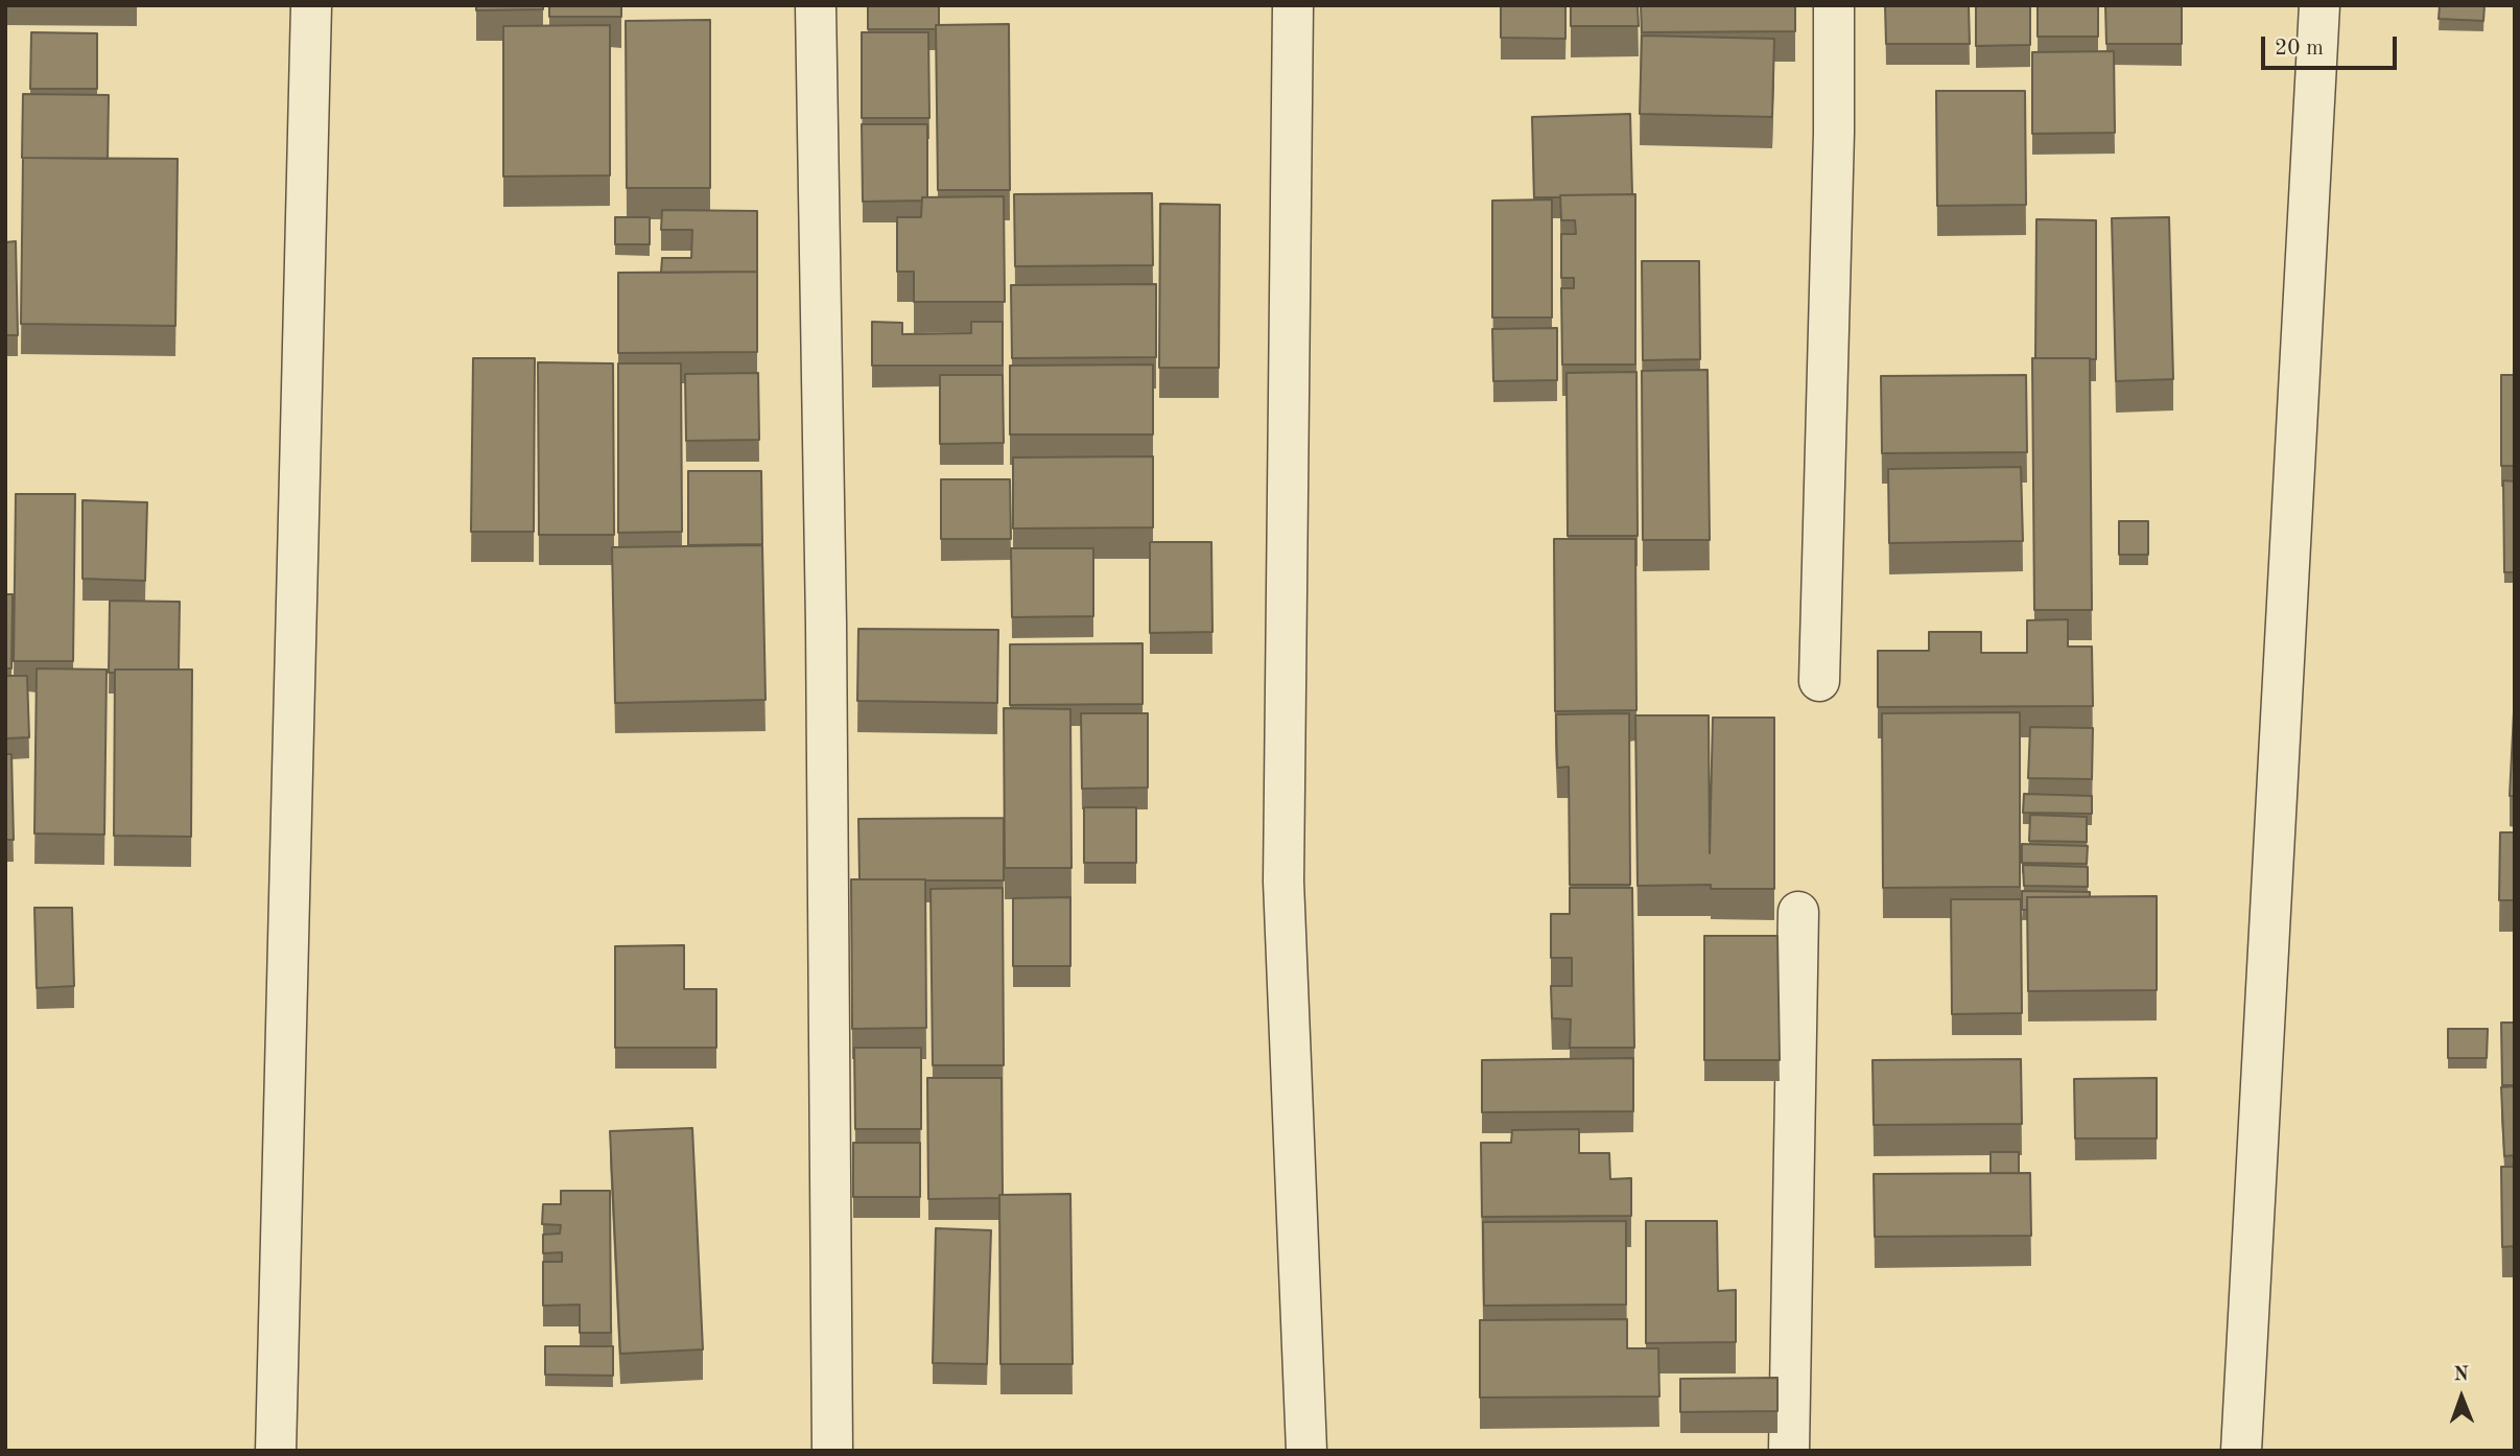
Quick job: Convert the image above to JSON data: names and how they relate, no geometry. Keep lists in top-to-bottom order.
{
  "scale_bar": "20 m",
  "north": "top"
}
